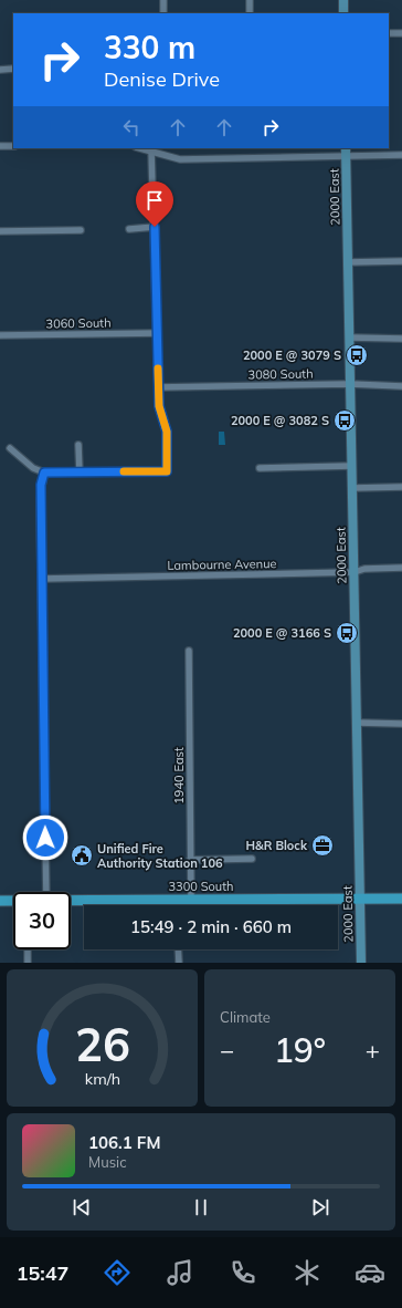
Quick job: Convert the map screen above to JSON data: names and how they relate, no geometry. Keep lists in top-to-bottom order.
{
  "streets": {
    "main road": ["3300 South"],
    "street": [
      "2000 East",
      "3060 South",
      "3080 South",
      "Lambourne Avenue",
      "1940 East"
    ]
  },
  "crossings": [
    ["2000 East", "3080 South"],
    ["2000 East", "Lambourne Avenue"],
    ["2000 East", "3300 South"],
    ["1940 East", "3300 South"]
  ],
  "places": {
    "bus stop": ["2000 E @ 3079 S", "2000 E @ 3082 S", "2000 E @ 3166 S"],
    "office": ["H&R Block"],
    "public building": ["Unified Fire Authority Station 106"]
  },
  "page": {
    "turn": ["330 m", "Denise Drive"],
    "limit": "30",
    "trip": "15:49 · 2 min · 660 m",
    "tile": "Climate",
    "heat": ["−", "19°", "+"],
    "song": ["106.1 FM", "Music"],
    "tabs": "15:47",
    "gauge": ["26", "km/h"]
  }
}
